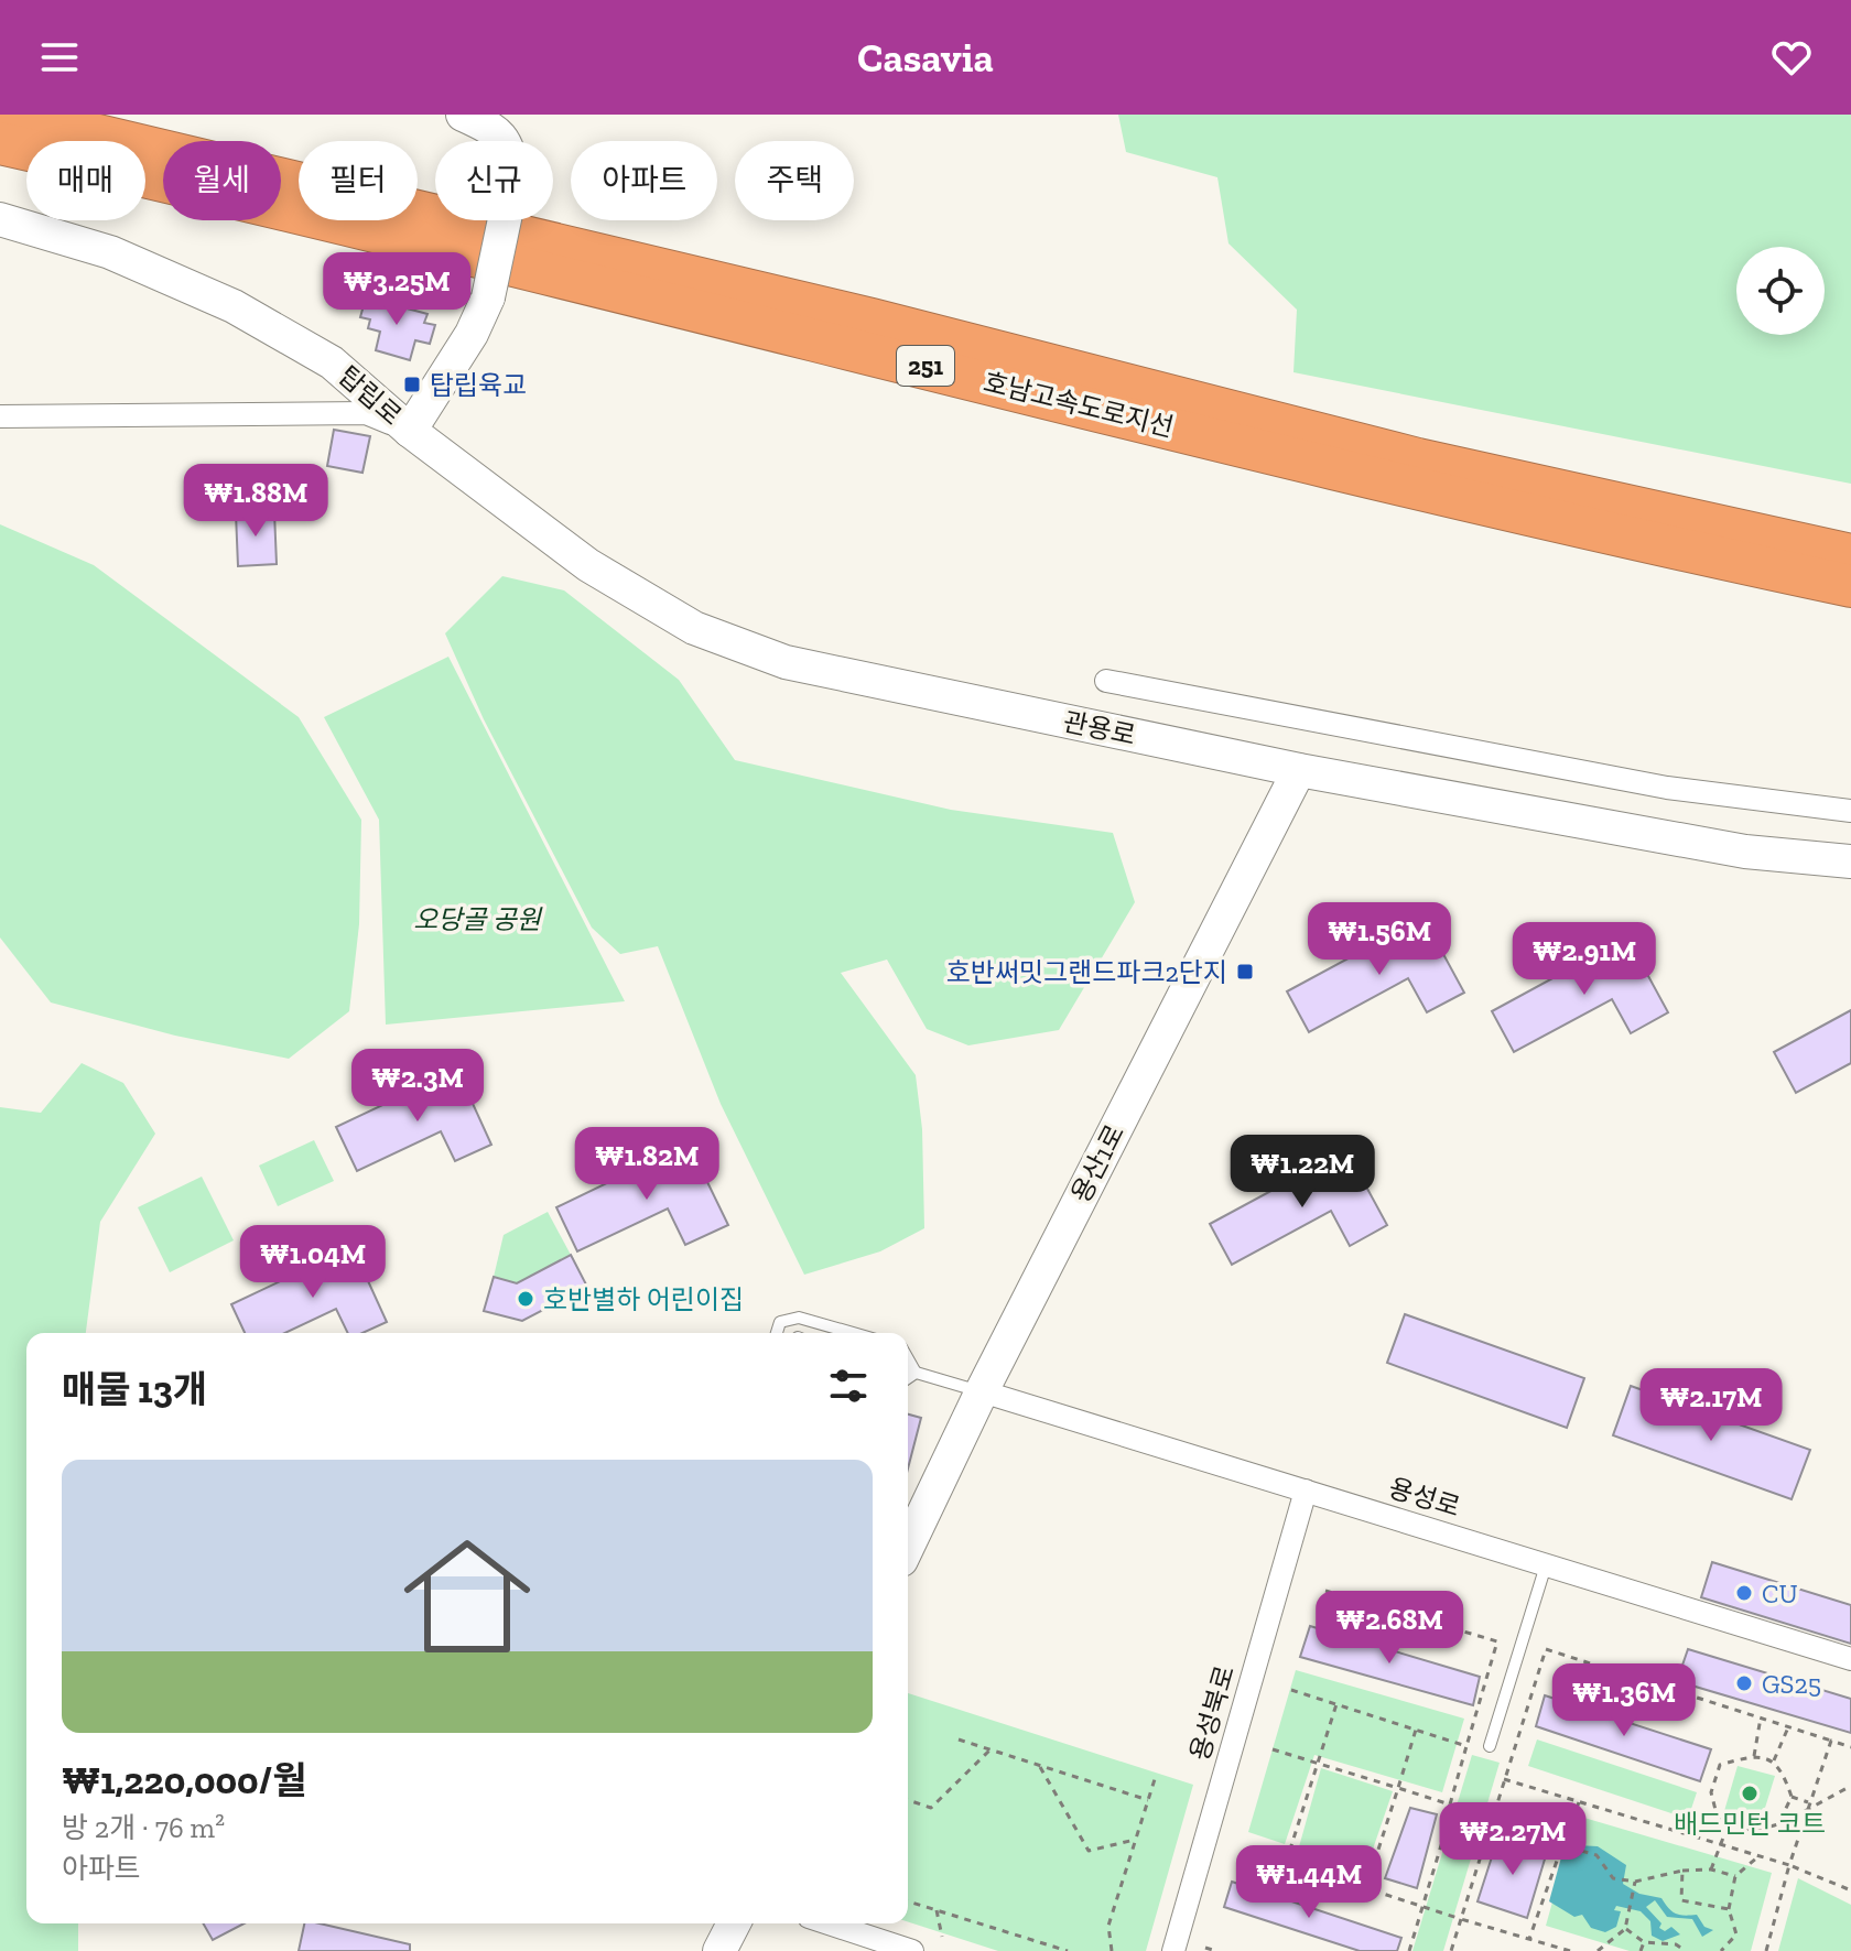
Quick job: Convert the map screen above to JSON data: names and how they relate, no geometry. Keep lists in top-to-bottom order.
{
  "streets": {
    "highway": ["251", "호남고속도로지선"],
    "main road": ["탑립로", "관용로", "용산1로"],
    "street": ["용성로", "용성북로"]
  },
  "crossings": [
    ["탑립로", "관용로"],
    ["관용로", "용산1로"],
    ["용산1로", "용성로"],
    ["용성로", "용성북로"]
  ],
  "parks": ["오당골 공원"],
  "places": {
    "transit": ["탑립육교", "호반써밋그랜드파크2단지"],
    "other": [
      "호반별하 어린이집",
      "CU",
      "GS25",
      "배드민턴 코트"
    ]
  },
  "page": {
    "header": "Casavia",
    "chip": [
      "매매",
      "월세",
      "필터",
      "신규",
      "아파트",
      "주택"
    ],
    "price": [
      "₩3.25M",
      "₩1.88M",
      "₩1.56M",
      "₩2.91M",
      "₩2.3M",
      "₩1.82M",
      "₩1.22M",
      "₩1.04M",
      "₩2.17M",
      "₩2.68M",
      "₩1.36M",
      "₩2.27M",
      "₩1.44M"
    ],
    "heading": "매물 13개",
    "list": [
      {
        "name": "₩1,220,000/월",
        "note": "방 2개 · 76 m² · 아파트"
      }
    ]
  }
}
